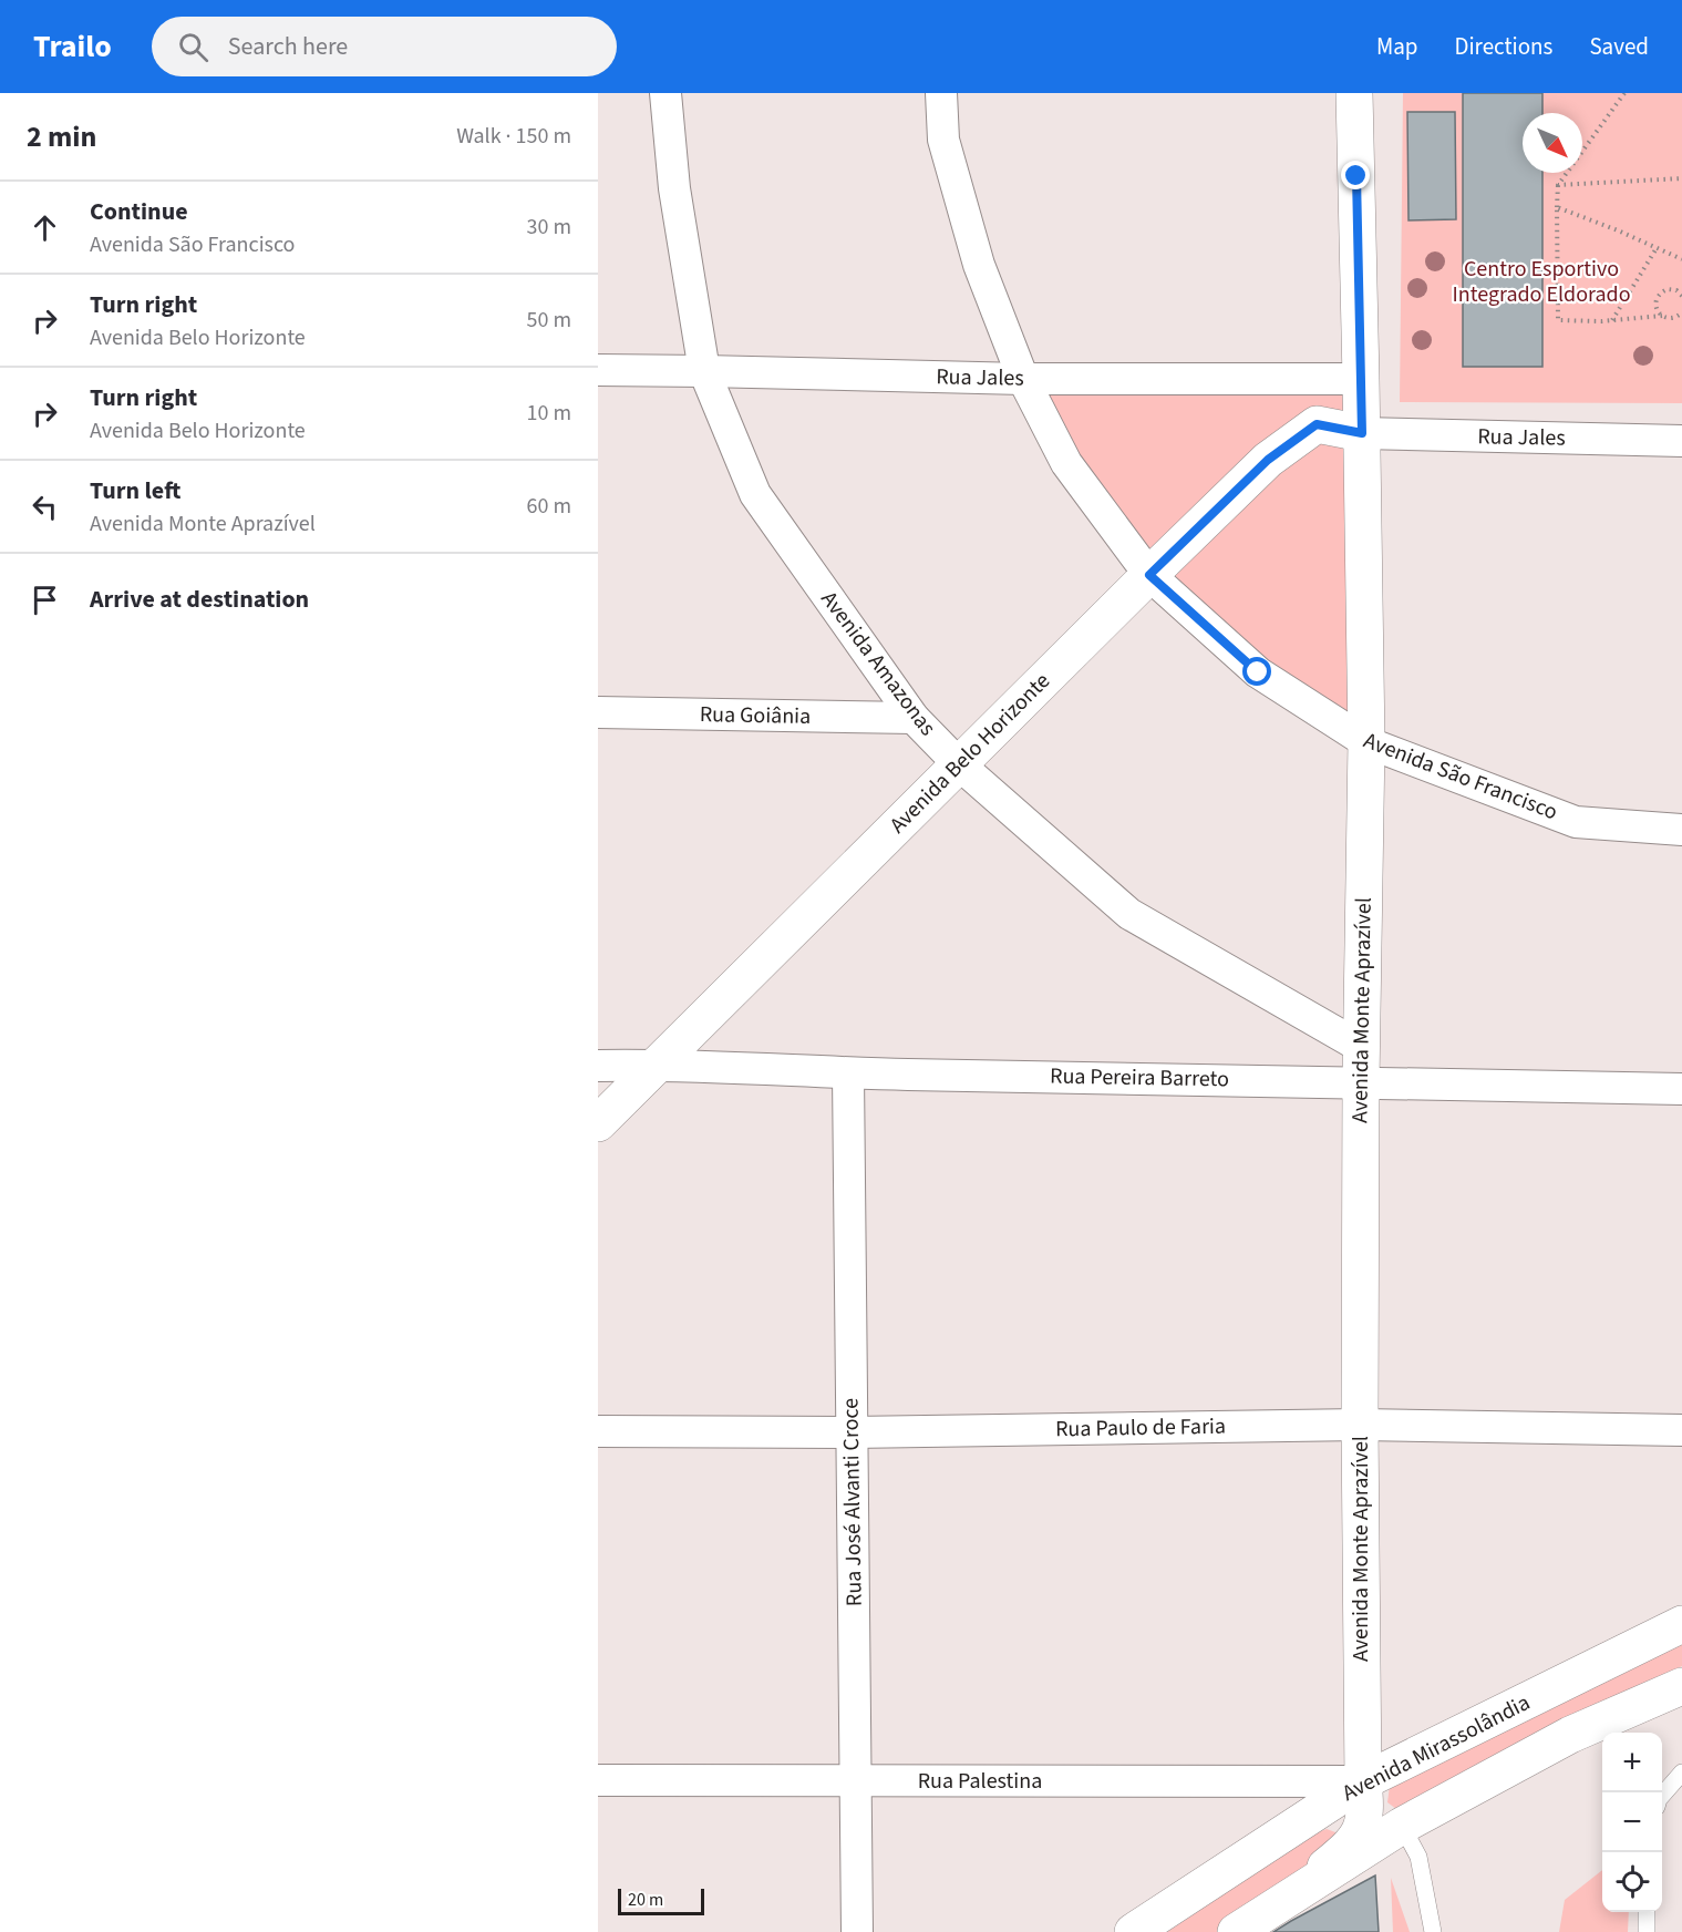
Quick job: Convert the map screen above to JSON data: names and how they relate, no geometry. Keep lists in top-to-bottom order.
{
  "streets": {
    "street": [
      "Rua Jales",
      "Avenida Amazonas",
      "Rua Goiânia",
      "Avenida Belo Horizonte",
      "Avenida São Francisco",
      "Avenida Monte Aprazível",
      "Rua Pereira Barreto",
      "Rua Paulo de Faria",
      "Rua José Alvanti Croce",
      "Avenida Mirassolândia",
      "Rua Palestina"
    ]
  },
  "crossings": [
    ["Rua Jales", "Avenida Amazonas"],
    ["Rua Jales", "Avenida Belo Horizonte"],
    ["Rua Jales", "Avenida São Francisco"],
    ["Rua Jales", "Avenida Monte Aprazível"],
    ["Avenida Amazonas", "Rua Goiânia"],
    ["Avenida Amazonas", "Avenida Belo Horizonte"],
    ["Avenida Amazonas", "Avenida Monte Aprazível"],
    ["Avenida Amazonas", "Rua Pereira Barreto"],
    ["Avenida Belo Horizonte", "Avenida São Francisco"],
    ["Avenida Belo Horizonte", "Avenida Monte Aprazível"],
    ["Avenida Belo Horizonte", "Rua Pereira Barreto"],
    ["Avenida São Francisco", "Avenida Monte Aprazível"],
    ["Avenida Monte Aprazível", "Rua Pereira Barreto"],
    ["Avenida Monte Aprazível", "Rua Paulo de Faria"],
    ["Avenida Monte Aprazível", "Avenida Mirassolândia"],
    ["Avenida Monte Aprazível", "Rua Palestina"],
    ["Rua Pereira Barreto", "Rua José Alvanti Croce"],
    ["Rua Paulo de Faria", "Rua José Alvanti Croce"],
    ["Rua José Alvanti Croce", "Rua Palestina"],
    ["Avenida Mirassolândia", "Rua Palestina"]
  ],
  "parks": ["Centro Esportivo Integrado Eldorado"],
  "scale_bar": "20 m",
  "north": "bottom right",
  "page": {
    "header": "Trailo",
    "search": "Search here",
    "nav": ["Map", "Directions", "Saved"],
    "heading": ["2 min", "Walk · 150 m"],
    "list": [
      ["Continue", "Avenida São Francisco", "30 m"],
      ["Turn right", "Avenida Belo Horizonte", "50 m"],
      ["Turn right", "Avenida Belo Horizonte", "10 m"],
      ["Turn left", "Avenida Monte Aprazível", "60 m"],
      "Arrive at destination"
    ],
    "map_buttons": ["+", "−"],
    "scale": "20 m"
  }
}
